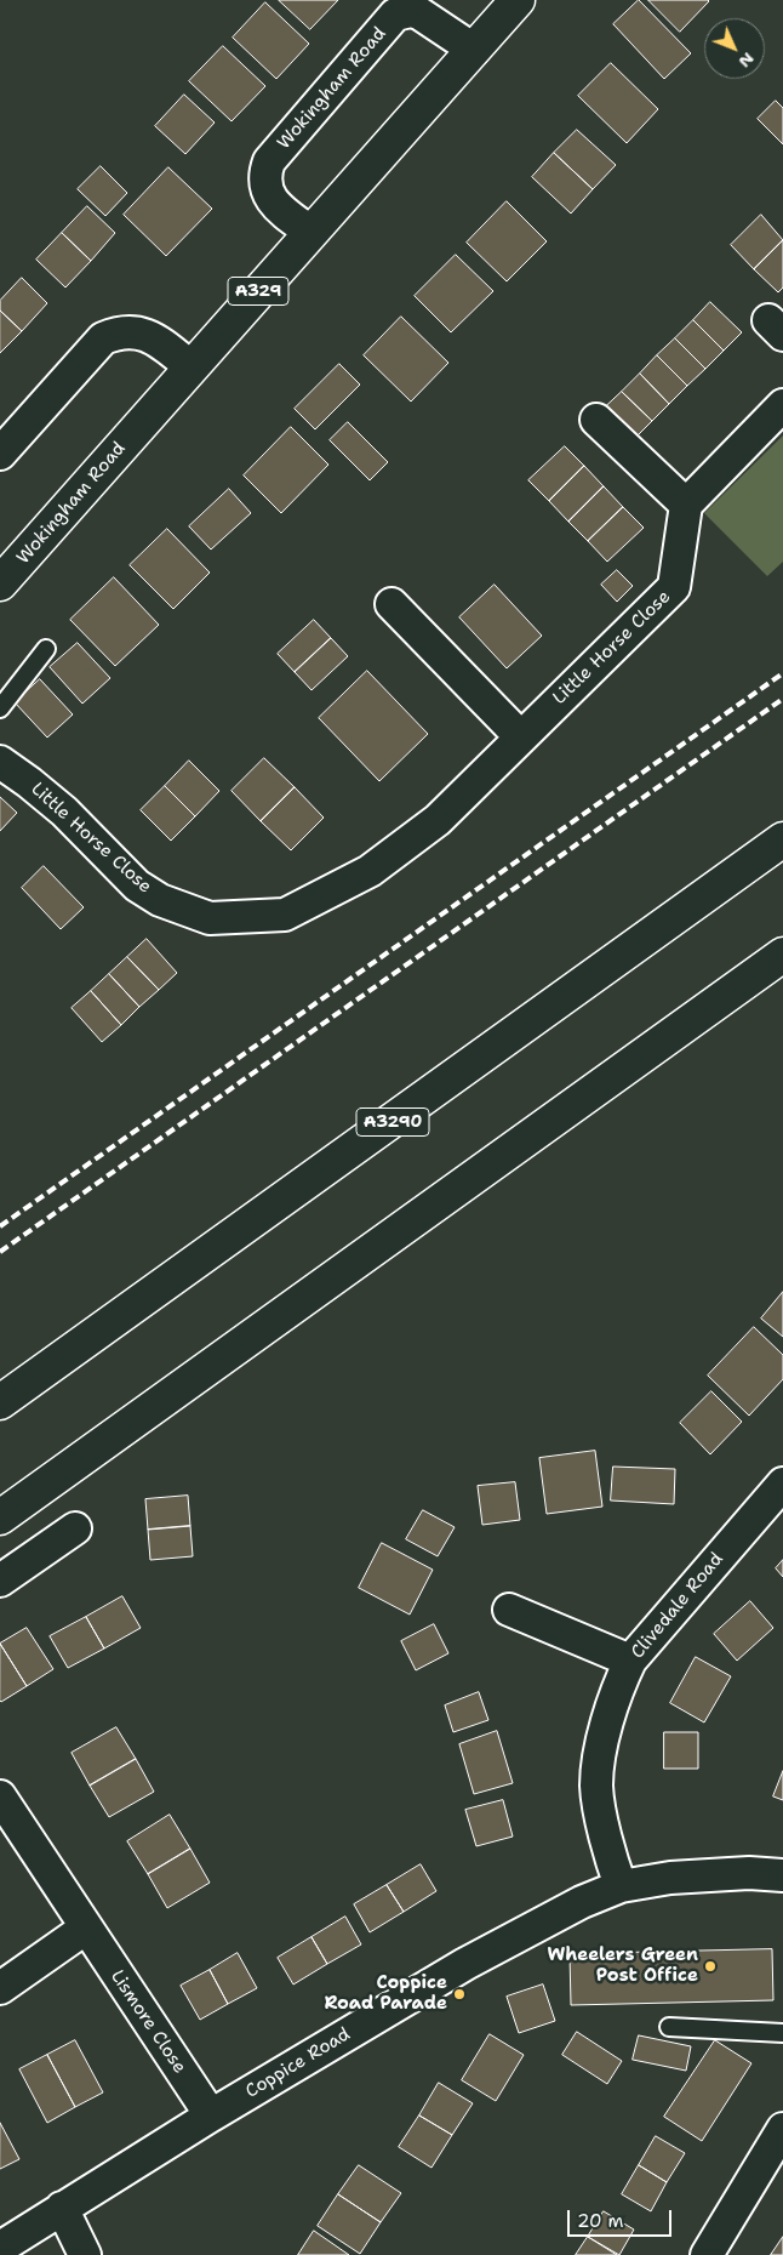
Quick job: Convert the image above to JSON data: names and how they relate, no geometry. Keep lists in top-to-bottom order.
{
  "streets": {
    "main road": ["Wokingham Road", "A329", "A3290"],
    "street": [
      "Little Horse Close",
      "Clivedale Road",
      "Lismore Close",
      "Coppice Road"
    ]
  },
  "crossings": [
    ["Clivedale Road", "Coppice Road"],
    ["Lismore Close", "Coppice Road"]
  ],
  "places": ["Wheelers Green Post Office", "Coppice Road Parade"],
  "scale_bar": "20 m",
  "north": "bottom right"
}
